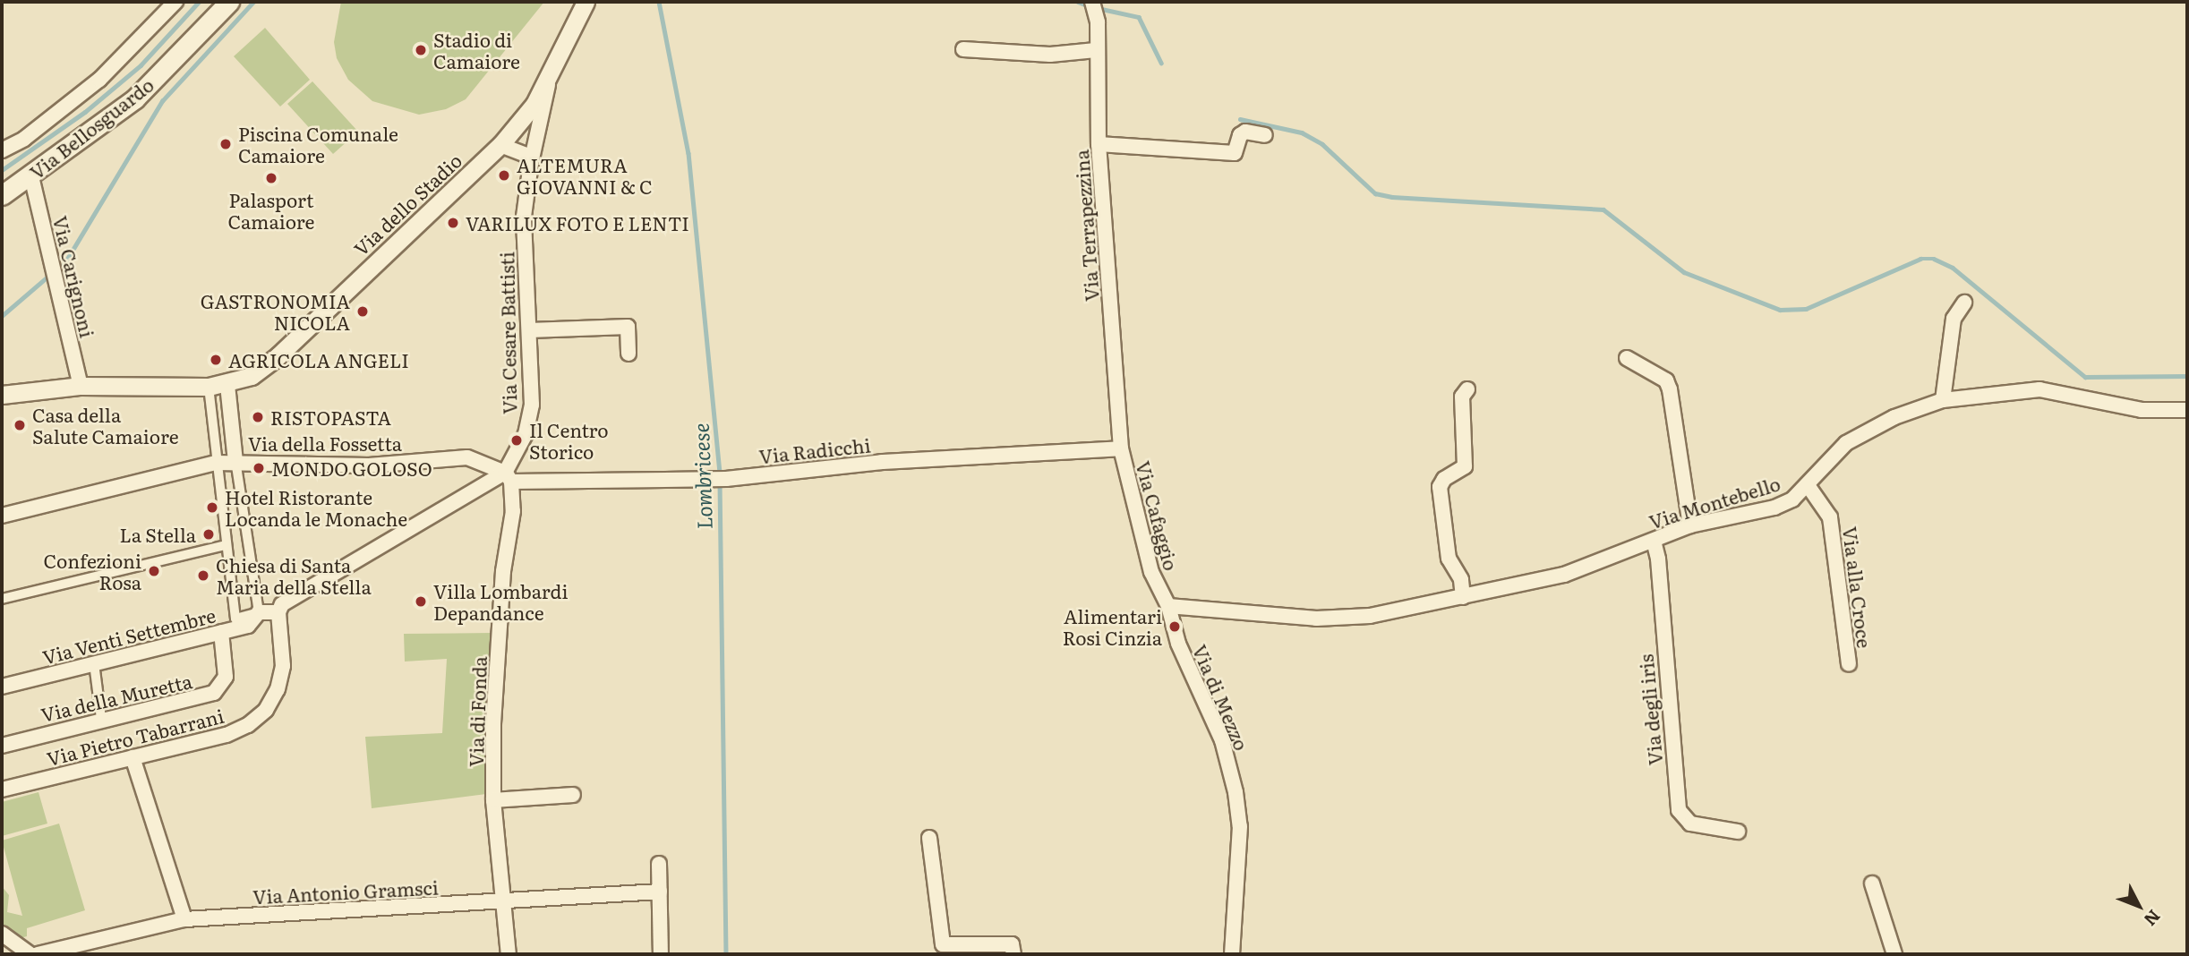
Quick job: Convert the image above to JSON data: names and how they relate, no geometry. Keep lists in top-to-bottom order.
{
  "streets": {
    "main road": ["Via Bellosguardo"],
    "street": [
      "Via dello Stadio",
      "Via Terrapezzina",
      "Via Carignoni",
      "Via Cesare Battisti",
      "Via della Fossetta",
      "Via Radicchi",
      "Via Montebello",
      "Via Cafaggio",
      "Via alla Croce",
      "Via Venti Settembre",
      "Via della Muretta",
      "Via di Mezzo",
      "Via degli iris",
      "Via di Fonda",
      "Via Pietro Tabarrani",
      "Via Antonio Gramsci"
    ]
  },
  "crossings": [
    ["Via Bellosguardo", "Via Carignoni"],
    ["Via dello Stadio", "Via Carignoni"],
    ["Via dello Stadio", "Via Cesare Battisti"],
    ["Via Terrapezzina", "Via Radicchi"],
    ["Via Terrapezzina", "Via Cafaggio"],
    ["Via Cesare Battisti", "Via della Fossetta"],
    ["Via Cesare Battisti", "Via Radicchi"],
    ["Via Cesare Battisti", "Via di Fonda"],
    ["Via della Fossetta", "Via Radicchi"],
    ["Via della Fossetta", "Via di Fonda"],
    ["Via Radicchi", "Via Cafaggio"],
    ["Via Radicchi", "Via di Fonda"],
    ["Via Montebello", "Via Cafaggio"],
    ["Via Montebello", "Via alla Croce"],
    ["Via Montebello", "Via di Mezzo"],
    ["Via Montebello", "Via degli iris"],
    ["Via Cafaggio", "Via di Mezzo"],
    ["Via Venti Settembre", "Via della Muretta"],
    ["Via di Fonda", "Via Antonio Gramsci"]
  ],
  "water": ["Lombricese"],
  "places": [
    "Stadio di Camaiore",
    "Piscina Comunale Camaiore",
    "ALTEMURA GIOVANNI & C",
    "Palasport Camaiore",
    "VARILUX FOTO E LENTI",
    "GASTRONOMIA NICOLA",
    "AGRICOLA ANGELI",
    "RISTOPASTA",
    "Casa della Salute Camaiore",
    "Il Centro Storico",
    "MONDO GOLOSO",
    "Hotel Ristorante Locanda le Monache",
    "La Stella",
    "Confezioni Rosa",
    "Chiesa di Santa Maria della Stella",
    "Villa Lombardi Depandance",
    "Alimentari Rosi Cinzia"
  ],
  "north": "bottom right"
}
